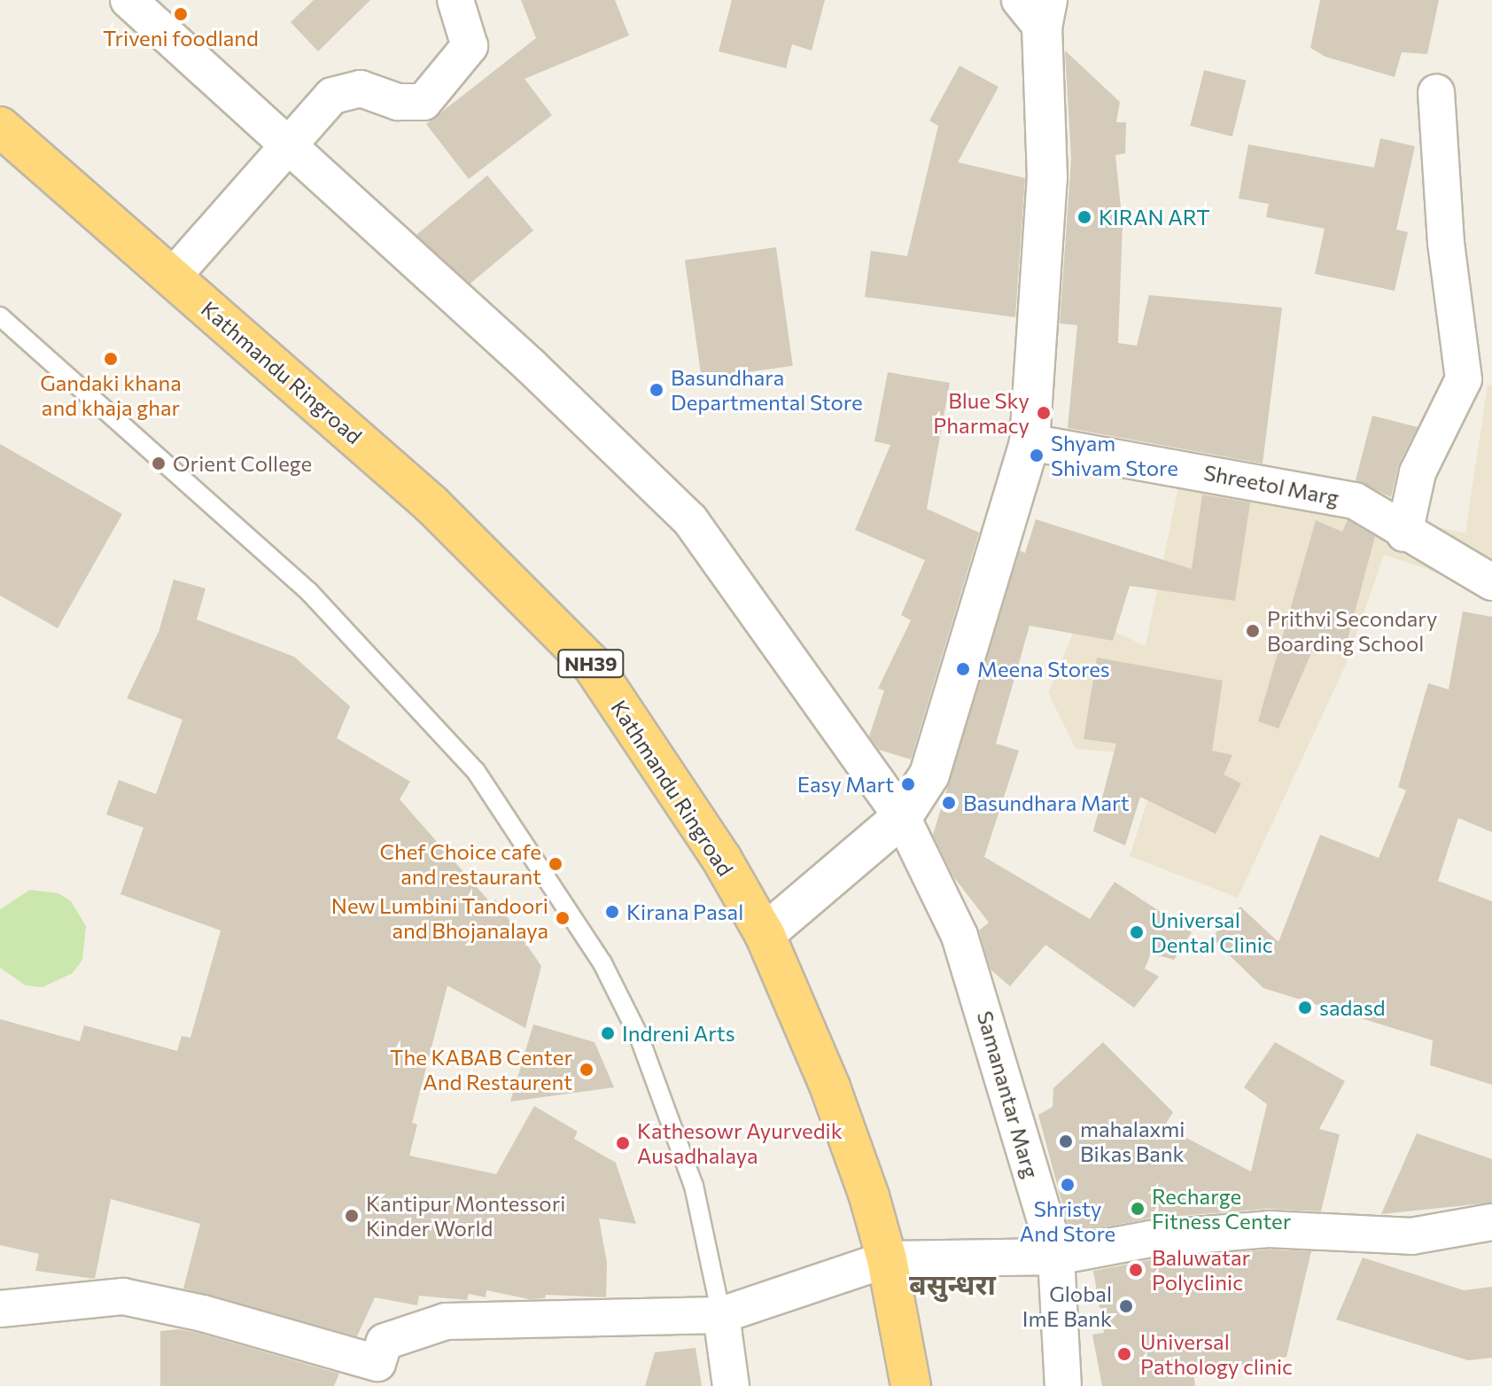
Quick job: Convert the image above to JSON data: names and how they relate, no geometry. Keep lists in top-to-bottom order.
{
  "streets": {
    "highway": ["Kathmandu Ringroad", "NH39"],
    "street": ["Shreetol Marg", "Samanantar Marg"]
  },
  "districts": ["बसुन्धरा"],
  "places": [
    "Triveni foodland",
    "KIRAN ART",
    "Gandaki khana and khaja ghar",
    "Basundhara Departmental Store",
    "Blue Sky Pharmacy",
    "Shyam Shivam Store",
    "Orient College",
    "Prithvi Secondary Boarding School",
    "Meena Stores",
    "Easy Mart",
    "Basundhara Mart",
    "Chef Choice cafe and restaurant",
    "Kirana Pasal",
    "New Lumbini Tandoori and Bhojanalaya",
    "Universal Dental Clinic",
    "sadasd",
    "Indreni Arts",
    "The KABAB Center And Restaurent",
    "mahalaxmi Bikas Bank",
    "Kathesowr Ayurvedik Ausadhalaya",
    "Shristy And Store",
    "Recharge Fitness Center",
    "Kantipur Montessori Kinder World",
    "Baluwatar Polyclinic",
    "Global ImE Bank",
    "Universal Pathology clinic"
  ]
}
